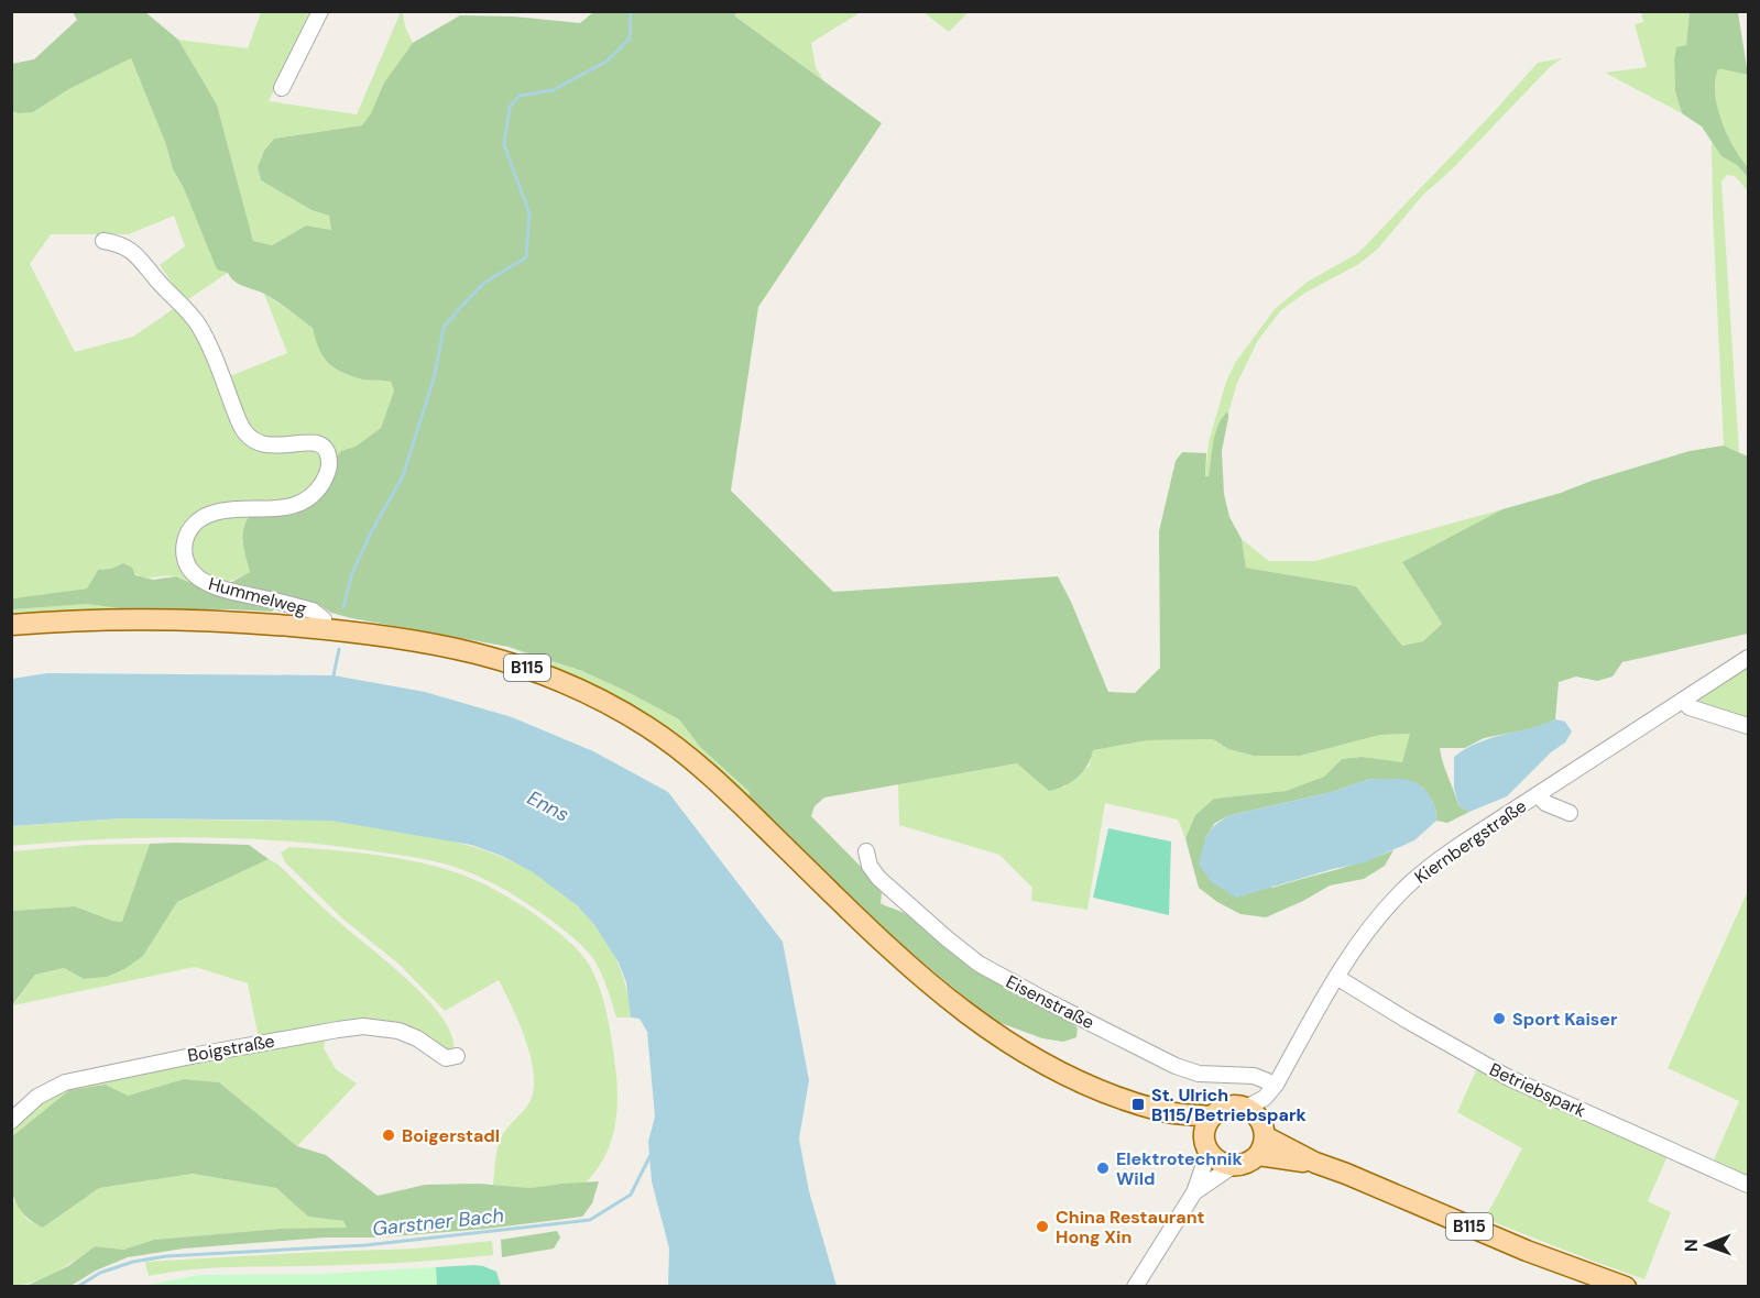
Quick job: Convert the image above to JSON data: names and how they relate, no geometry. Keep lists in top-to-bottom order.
{
  "streets": {
    "main road": ["B115"],
    "street": [
      "Hummelweg",
      "Kiernbergstraße",
      "Eisenstraße",
      "Boigstraße",
      "Betriebspark"
    ]
  },
  "crossings": [
    ["Hummelweg", "B115"],
    ["B115", "Kiernbergstraße"],
    ["Kiernbergstraße", "Eisenstraße"],
    ["Kiernbergstraße", "Betriebspark"]
  ],
  "water": ["Enns", "Garstner Bach"],
  "places": {
    "other": [
      "Sport Kaiser",
      "Boigerstadl",
      "Elektrotechnik Wild",
      "China Restaurant Hong Xin"
    ],
    "transit": ["St. Ulrich B115/Betriebspark"]
  },
  "north": "left"
}
